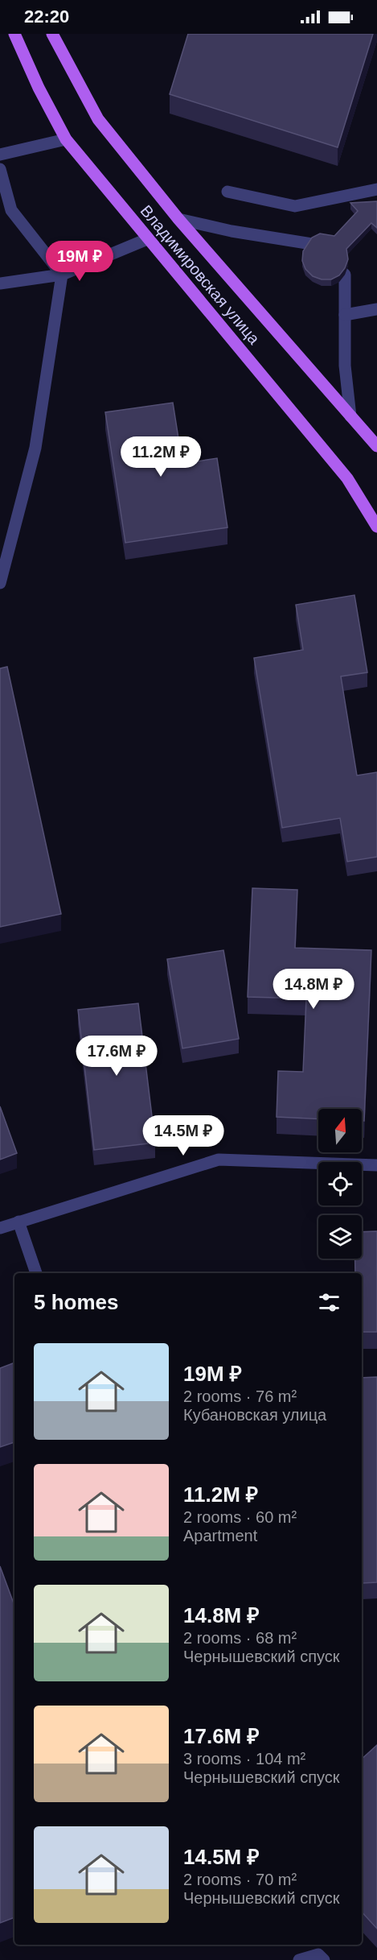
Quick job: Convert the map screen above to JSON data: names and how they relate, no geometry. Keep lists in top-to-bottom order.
{
  "streets": {
    "main road": ["Владимировская улица"]
  },
  "north": "top",
  "page": {
    "status": "22:20",
    "price": [
      "19M ₽",
      "11.2M ₽",
      "14.8M ₽",
      "17.6M ₽",
      "14.5M ₽"
    ],
    "heading": "5 homes",
    "list": [
      {
        "name": "19M ₽",
        "note": "2 rooms · 76 m² · Кубановская улица"
      },
      {
        "name": "11.2M ₽",
        "note": "2 rooms · 60 m² · Apartment"
      },
      {
        "name": "14.8M ₽",
        "note": "2 rooms · 68 m² · Чернышевский спуск"
      },
      {
        "name": "17.6M ₽",
        "note": "3 rooms · 104 m² · Чернышевский спуск"
      },
      {
        "name": "14.5M ₽",
        "note": "2 rooms · 70 m² · Чернышевский спуск"
      }
    ]
  }
}
